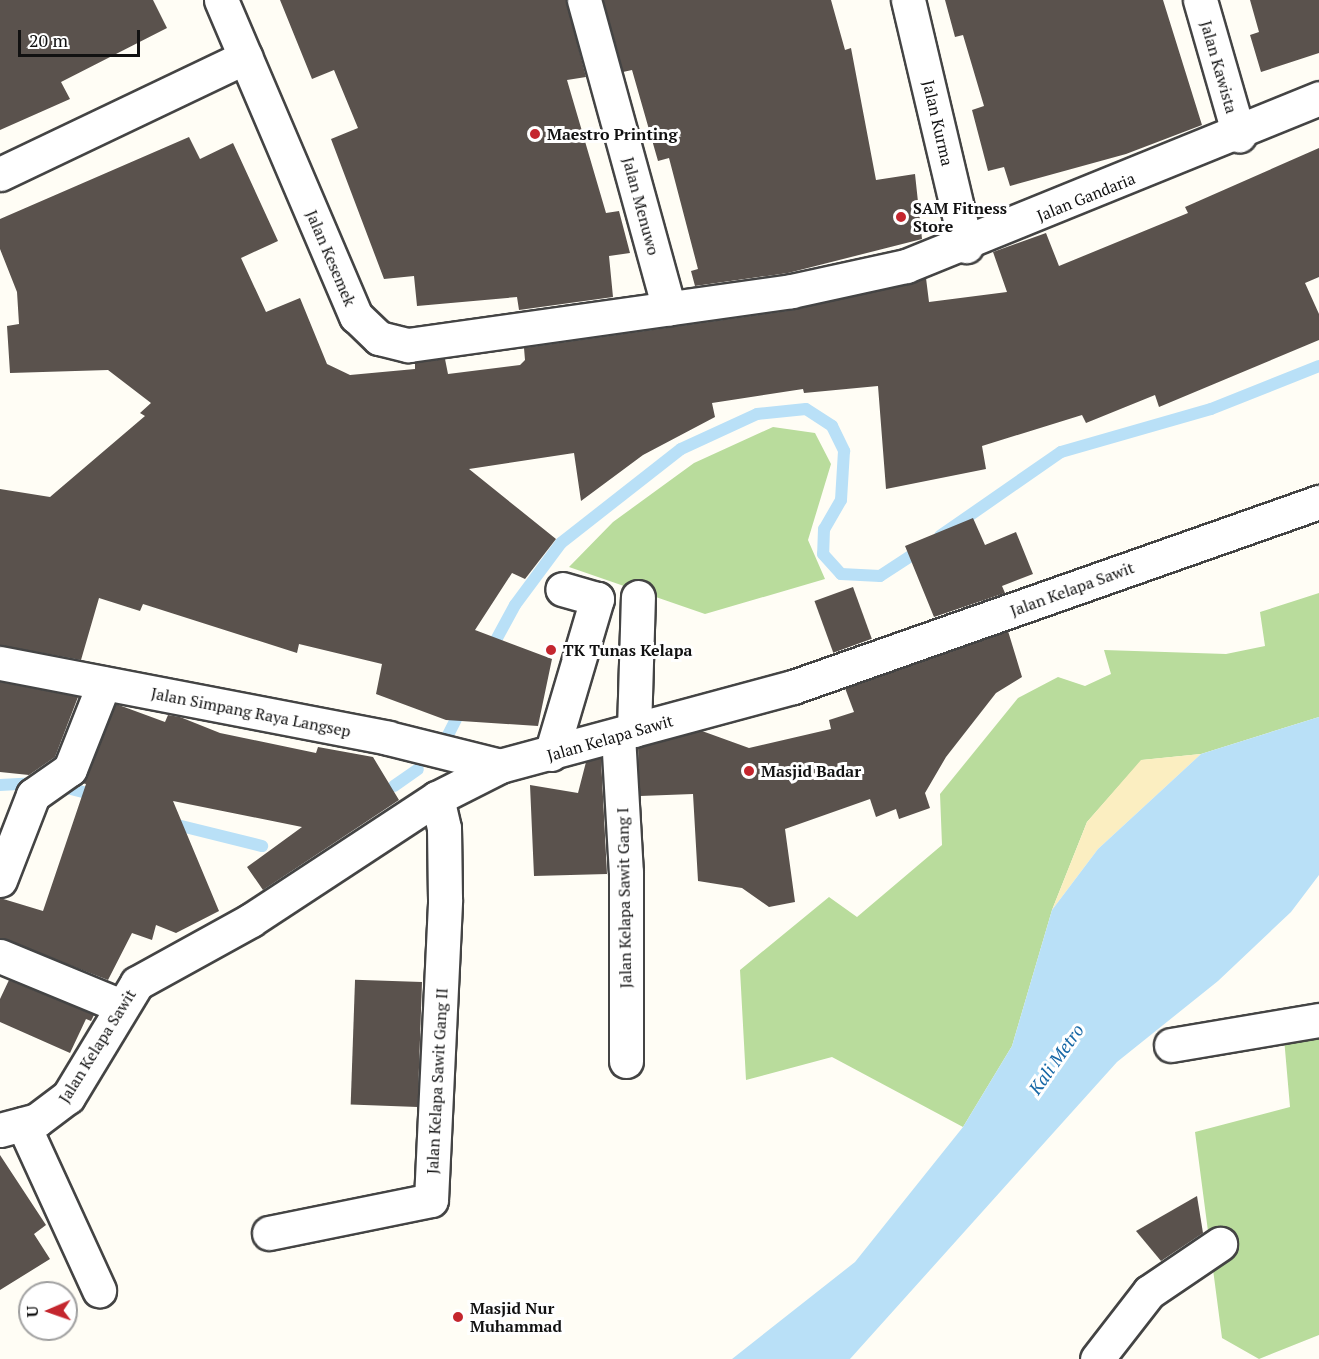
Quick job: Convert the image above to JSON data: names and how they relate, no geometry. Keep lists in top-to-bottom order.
{
  "streets": {
    "street": [
      "Jalan Kawista",
      "Jalan Kurma",
      "Jalan Gandaria",
      "Jalan Menuwo",
      "Jalan Kesemek",
      "Jalan Kelapa Sawit",
      "Jalan Simpang Raya Langsep",
      "Jalan Kelapa Sawit Gang I",
      "Jalan Kelapa Sawit Gang II"
    ]
  },
  "crossings": [
    ["Jalan Kawista", "Jalan Gandaria"],
    ["Jalan Kurma", "Jalan Gandaria"],
    ["Jalan Gandaria", "Jalan Menuwo"],
    ["Jalan Gandaria", "Jalan Kesemek"],
    ["Jalan Menuwo", "Jalan Kesemek"],
    ["Jalan Kelapa Sawit", "Jalan Simpang Raya Langsep"],
    ["Jalan Kelapa Sawit", "Jalan Kelapa Sawit Gang I"],
    ["Jalan Kelapa Sawit", "Jalan Kelapa Sawit Gang II"]
  ],
  "water": ["Kali Metro"],
  "places": [
    "Maestro Printing",
    "SAM Fitness Store",
    "TK Tunas Kelapa",
    "Masjid Badar",
    "Masjid Nur Muhammad"
  ],
  "scale_bar": "20 m",
  "north": "left"
}
